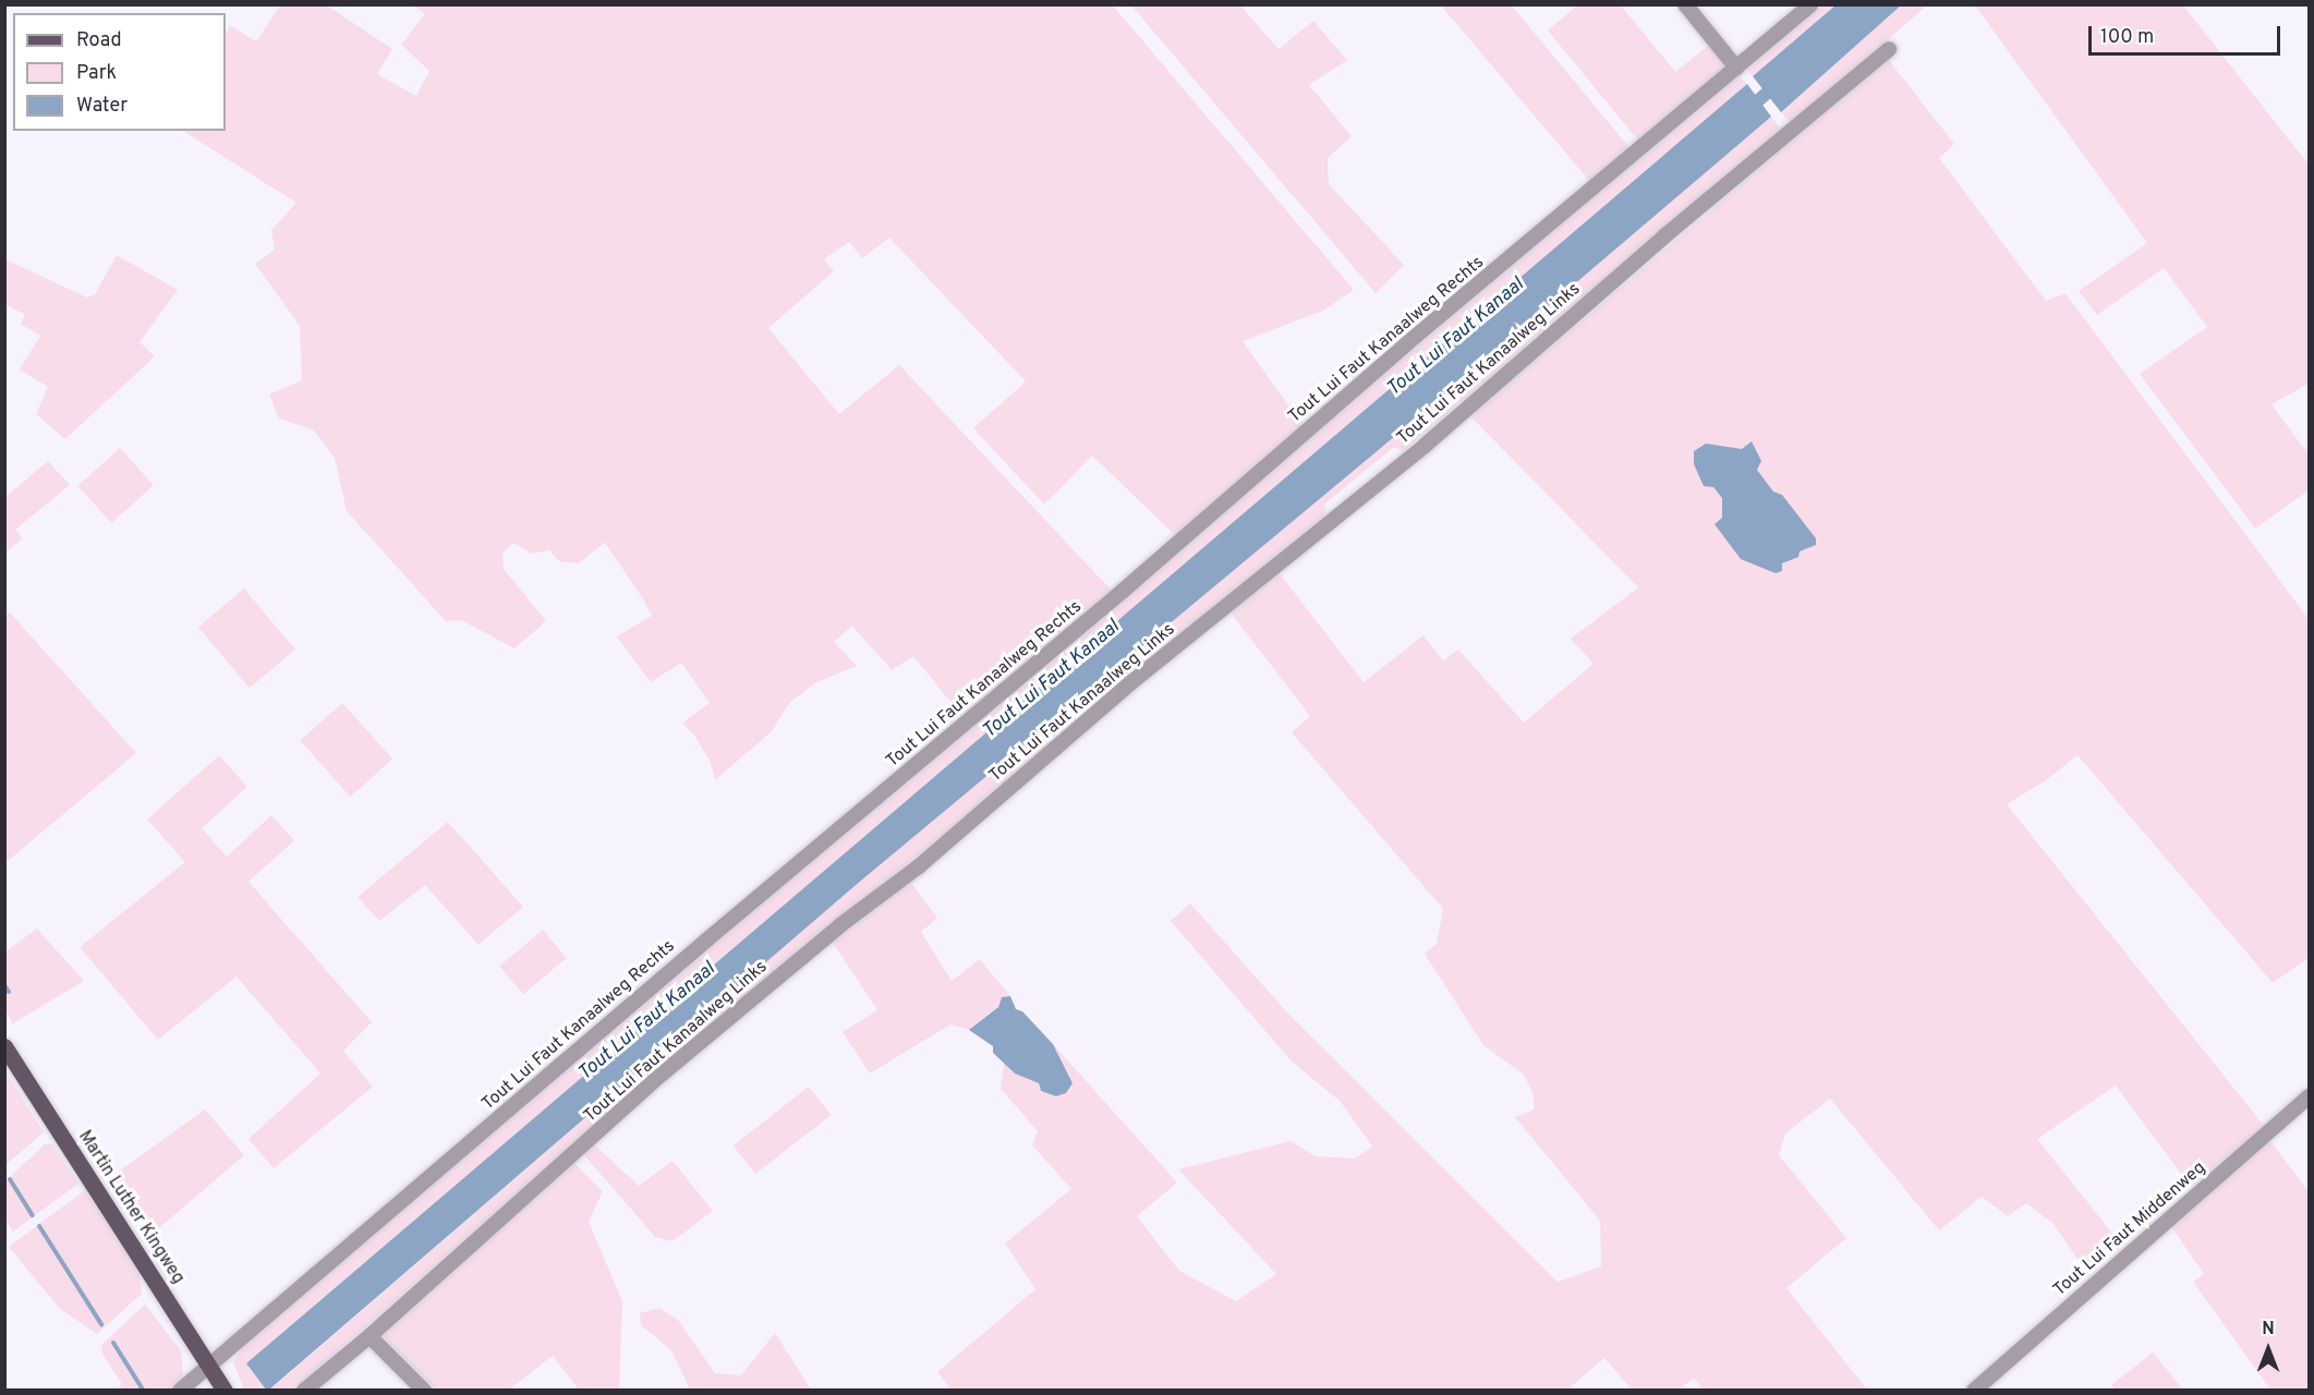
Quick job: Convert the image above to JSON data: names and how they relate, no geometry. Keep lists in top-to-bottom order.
{
  "streets": {
    "main road": ["Martin Luther Kingweg"],
    "street": ["Tout Lui Faut Kanaalweg Rechts", "Tout Lui Faut Kanaalweg Links", "Tout Lui Faut Middenweg"]
  },
  "crossings": [
    ["Tout Lui Faut Kanaalweg Rechts", "Martin Luther Kingweg"]
  ],
  "water": ["Tout Lui Faut Kanaal"],
  "legend": ["Road", "Park", "Water"],
  "scale_bar": "100 m",
  "north": "top"
}
